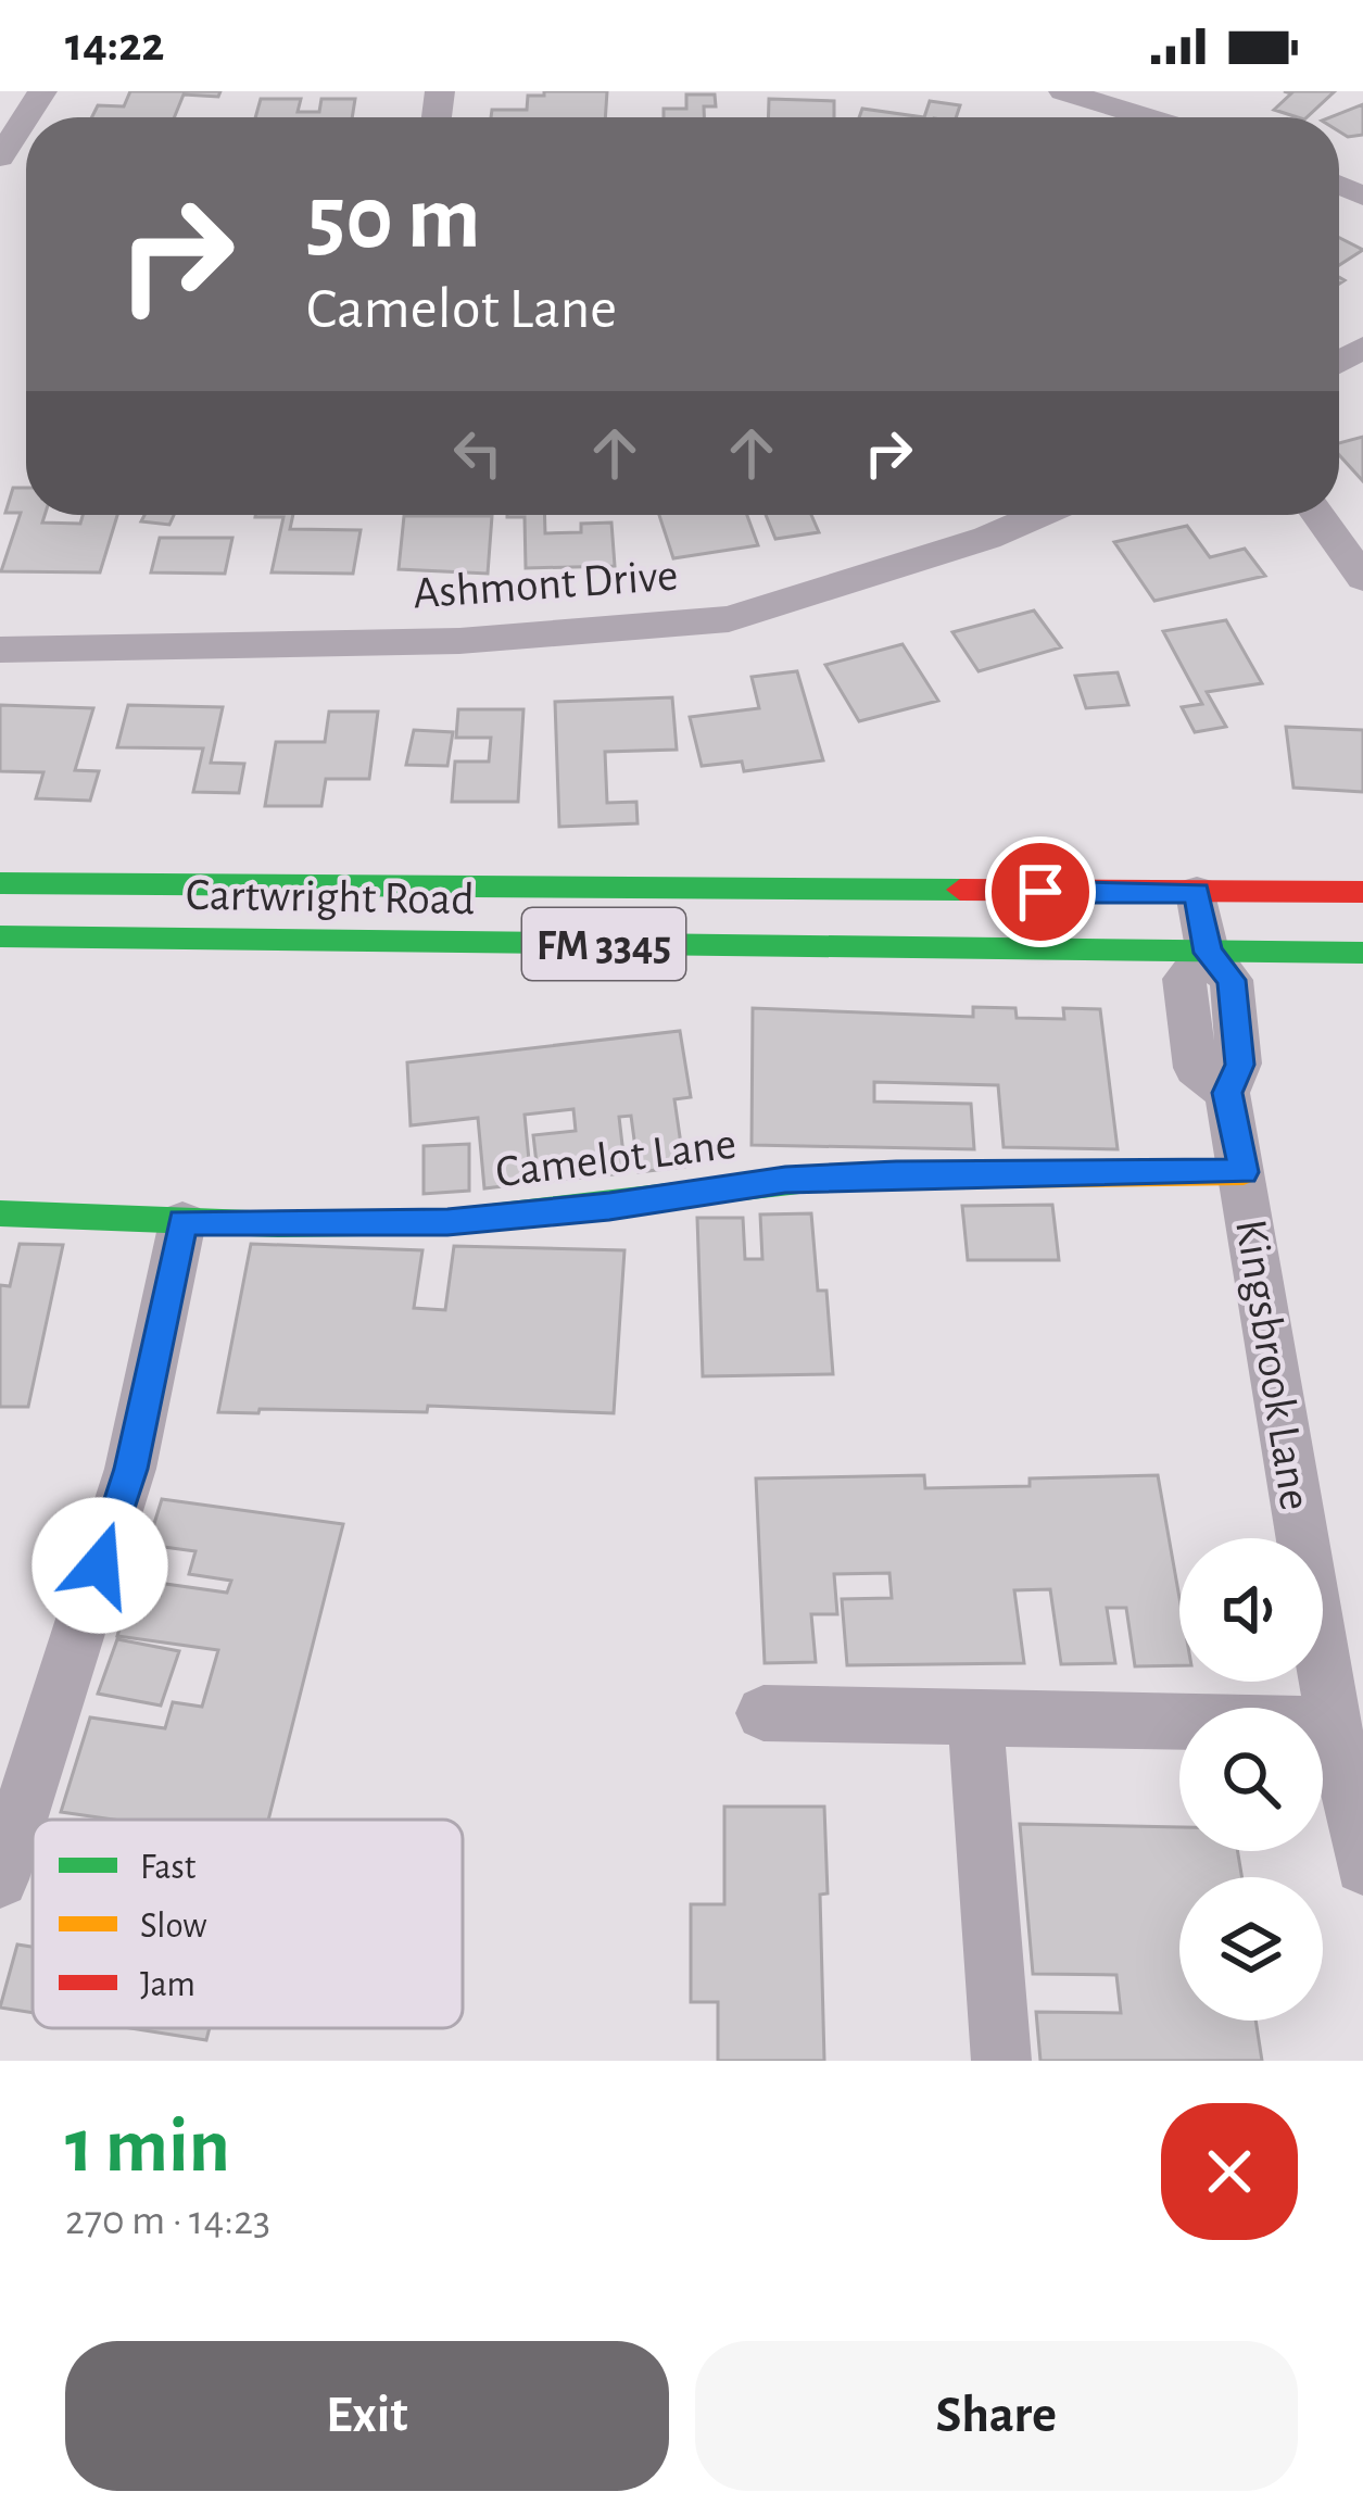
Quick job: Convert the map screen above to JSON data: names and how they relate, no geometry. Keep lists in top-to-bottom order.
{
  "streets": {
    "main road": ["Cartwright Road", "FM 3345", "Camelot Lane"],
    "street": ["Ashmont Drive", "Kingsbrook Lane"]
  },
  "crossings": [
    ["Cartwright Road", "Kingsbrook Lane"],
    ["Camelot Lane", "Kingsbrook Lane"]
  ],
  "legend": ["Fast", "Slow", "Jam"],
  "page": {
    "status": "14:22",
    "turn": ["50 m", "Camelot Lane"],
    "heading": ["1 min", "270 m · 14:23"],
    "buttons": ["Exit", "Share"]
  }
}
